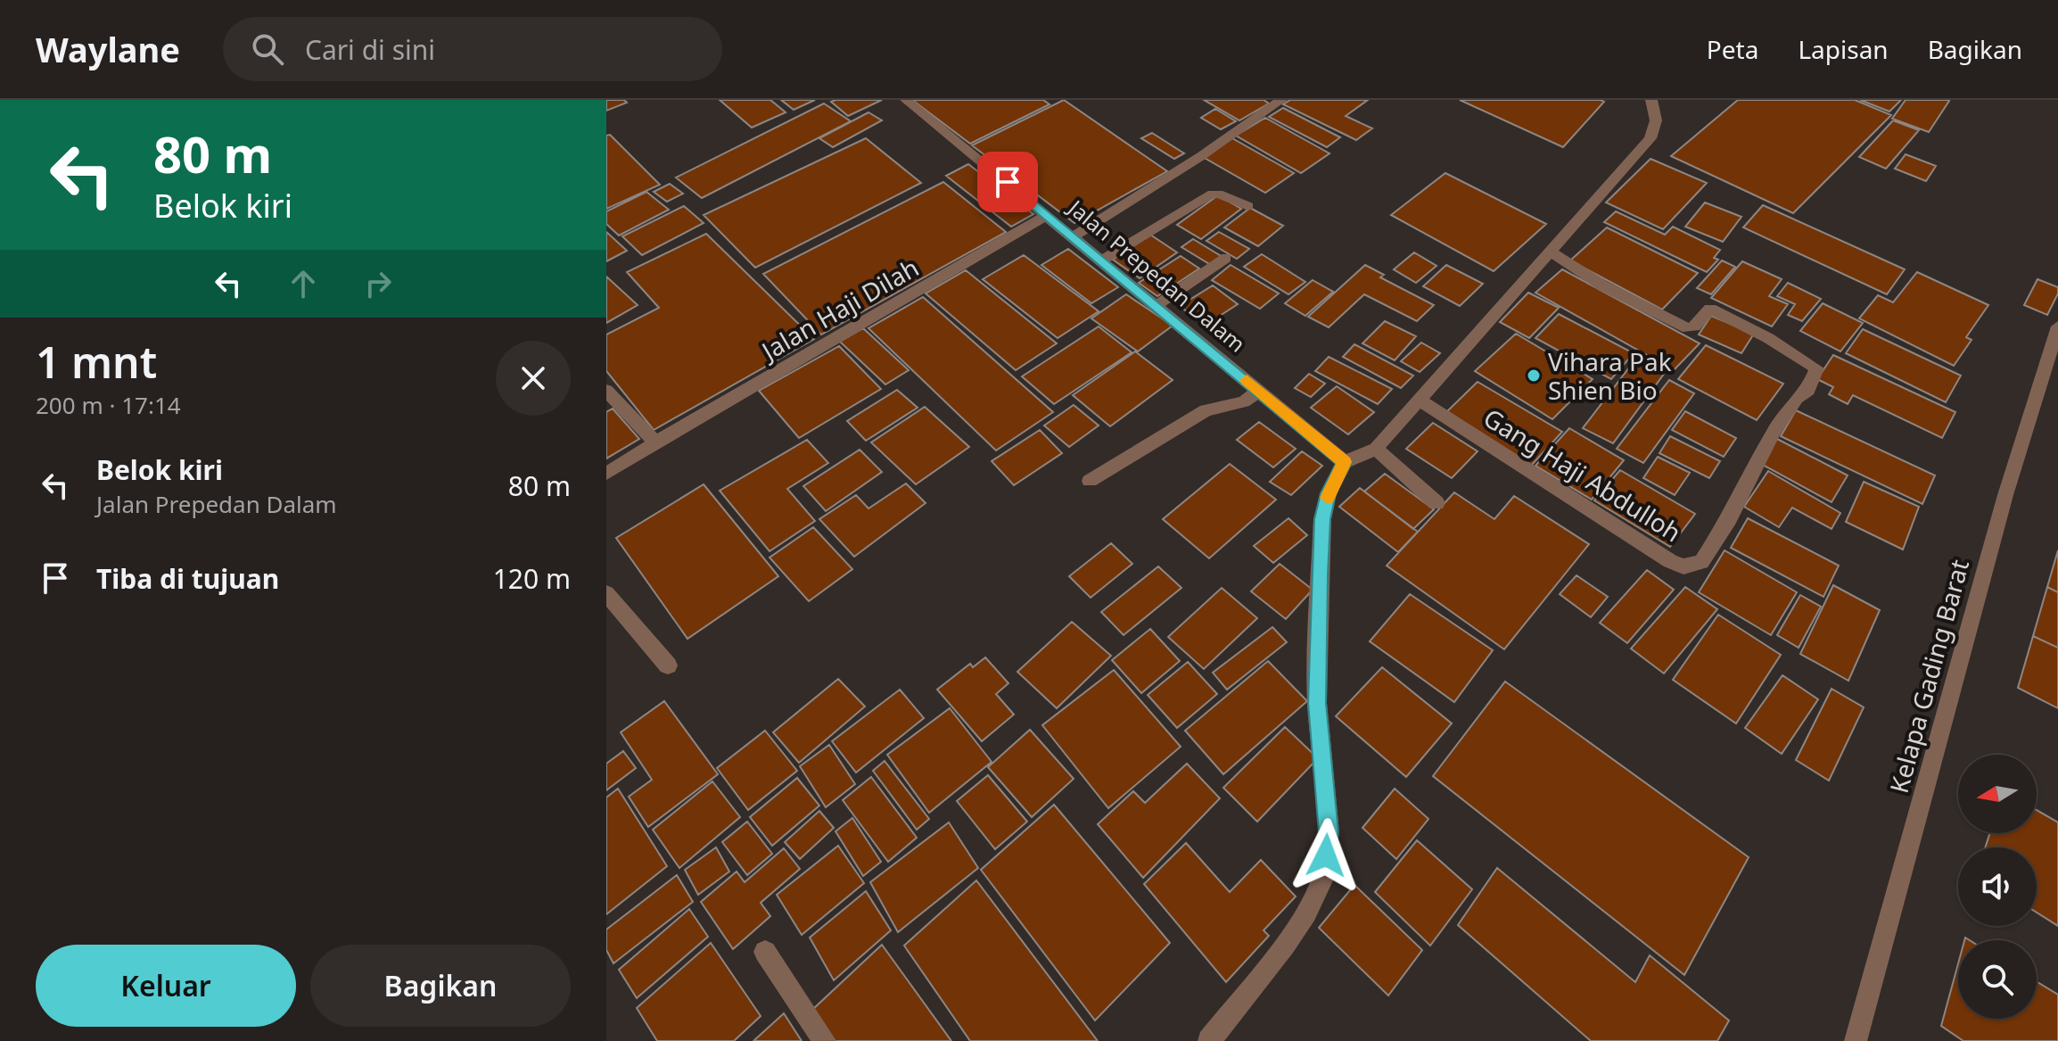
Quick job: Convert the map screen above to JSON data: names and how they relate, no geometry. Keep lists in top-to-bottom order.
{
  "streets": {
    "street": [
      "Jalan Prepedan Dalam",
      "Jalan Haji Dilah",
      "Gang Haji Abdulloh",
      "Kelapa Gading Barat"
    ]
  },
  "crossings": [
    ["Jalan Prepedan Dalam", "Jalan Haji Dilah"]
  ],
  "places": ["Vihara Pak Shien Bio"],
  "north": "left",
  "page": {
    "header": "Waylane",
    "search": "Cari di sini",
    "nav": ["Peta", "Lapisan", "Bagikan"],
    "turn": ["80 m", "Belok kiri"],
    "heading": ["1 mnt", "200 m · 17:14"],
    "list": [
      {
        "name": "Belok kiri",
        "note": "Jalan Prepedan Dalam",
        "value": "80 m"
      },
      {
        "name": "Tiba di tujuan",
        "value": "120 m"
      }
    ],
    "buttons": ["Keluar", "Bagikan"]
  }
}
